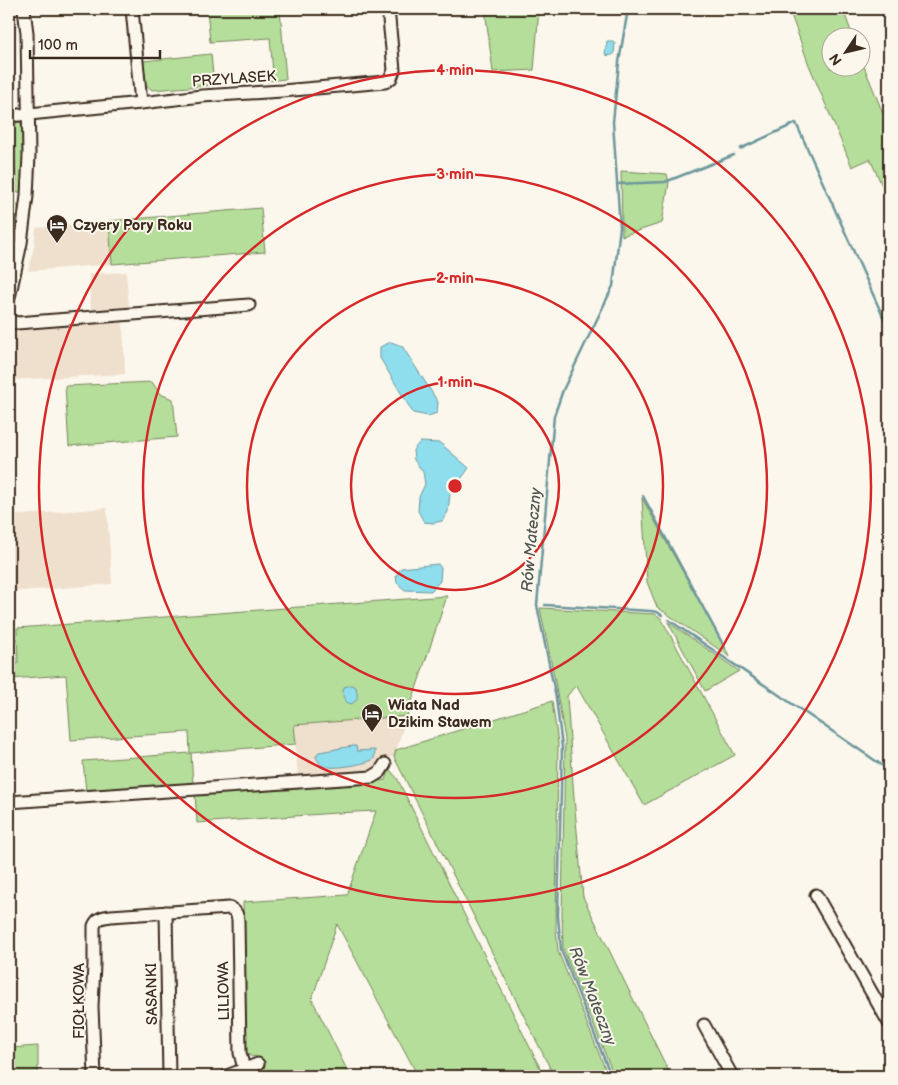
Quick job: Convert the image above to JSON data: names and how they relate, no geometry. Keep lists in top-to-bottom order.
{
  "streets": {
    "street": [
      "PRZYLASEK",
      "LILIOWA",
      "SASANKI",
      "FIOŁKOWA"
    ]
  },
  "crossings": [
    ["LILIOWA", "SASANKI"],
    ["LILIOWA", "FIOŁKOWA"],
    ["SASANKI", "FIOŁKOWA"]
  ],
  "water": ["Rów Mateczny"],
  "places": {
    "hotel": ["Czyery Pory Roku", "Wiata Nad Dzikim Stawem"]
  },
  "scale_bar": "100 m",
  "north": "bottom left",
  "rings": [
    "4 min",
    "3 min",
    "2 min",
    "1 min"
  ]
}
